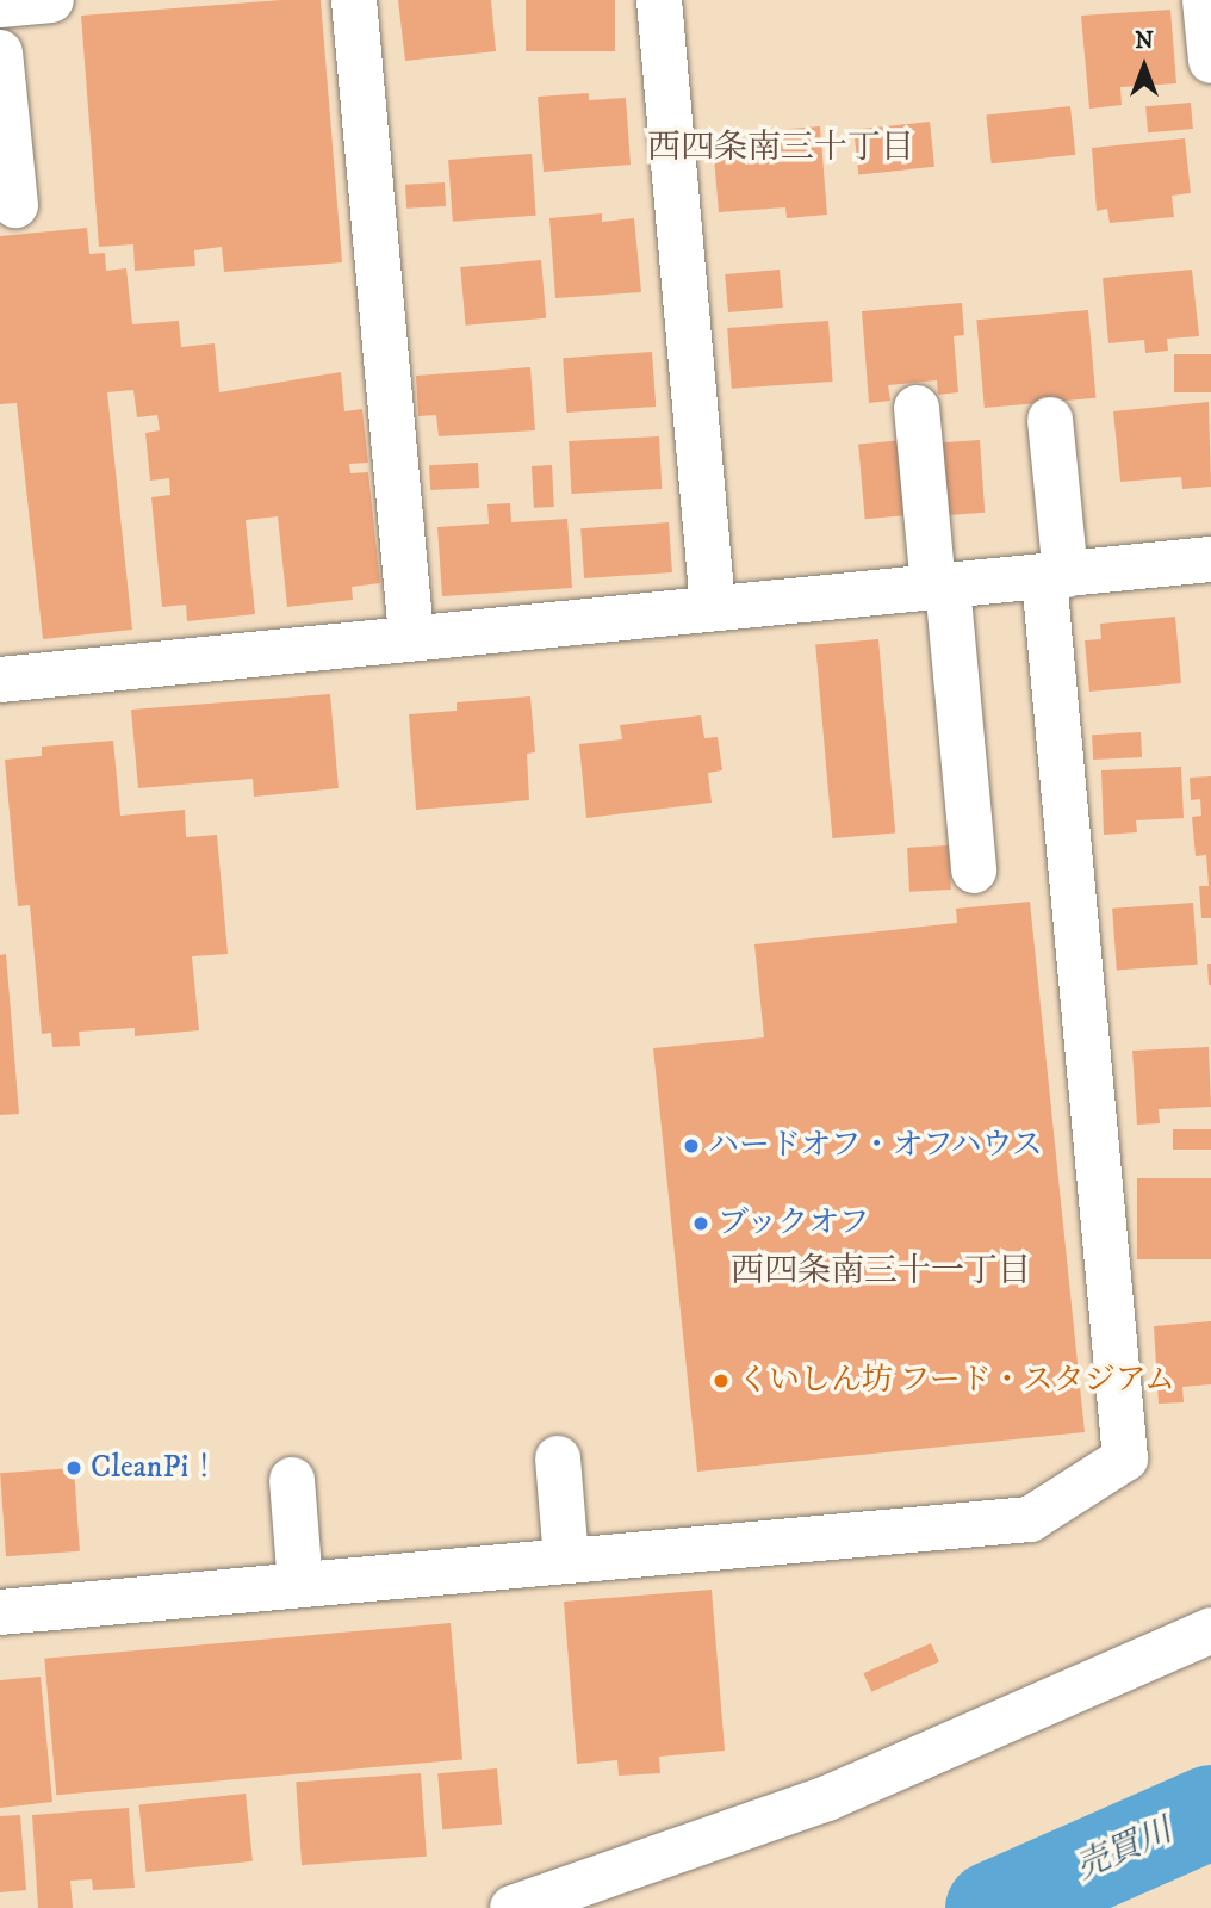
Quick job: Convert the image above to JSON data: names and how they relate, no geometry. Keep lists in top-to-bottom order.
{
  "districts": ["西四条南三十丁目", "西四条南三十一丁目"],
  "water": ["売買川"],
  "places": [
    "ハードオフ・オフハウス",
    "ブックオフ",
    "くいしん坊 フード・スタジアム",
    "CleanPi！"
  ],
  "north": "top"
}
